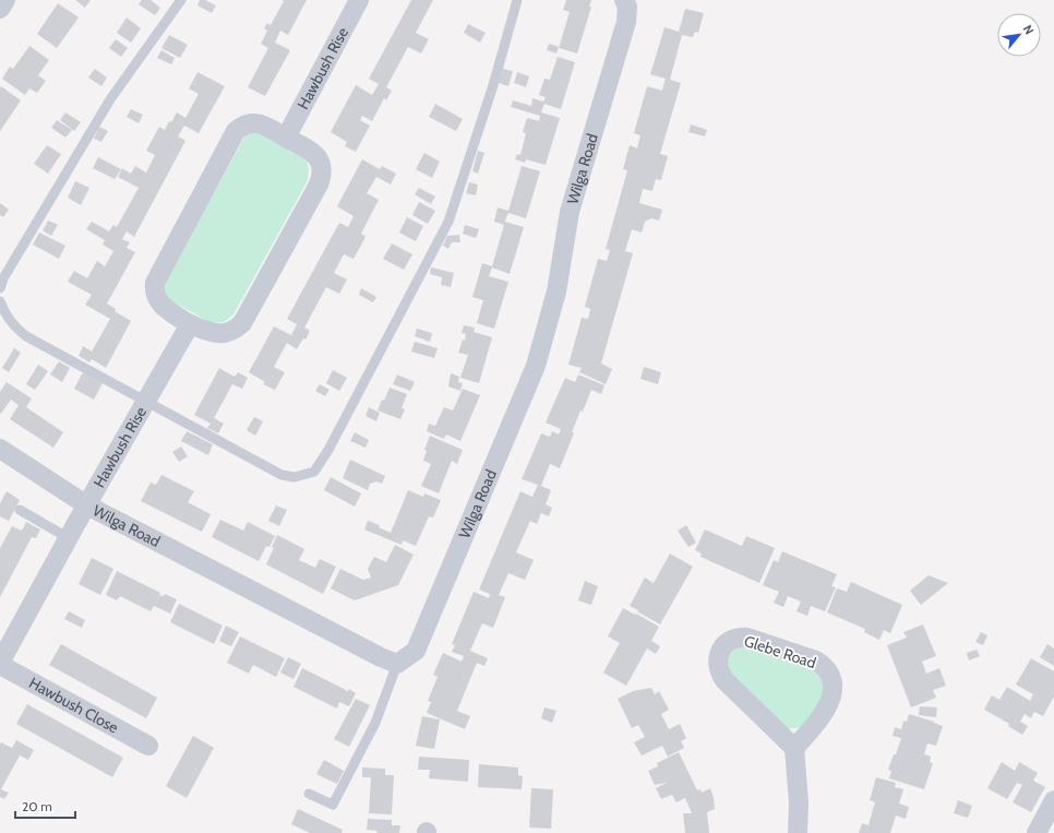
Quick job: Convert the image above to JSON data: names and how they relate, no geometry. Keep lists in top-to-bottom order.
{
  "streets": {
    "street": [
      "Hawbush Rise",
      "Wilga Road",
      "Glebe Road",
      "Hawbush Close"
    ]
  },
  "crossings": [
    ["Hawbush Rise", "Wilga Road"],
    ["Hawbush Rise", "Hawbush Close"]
  ],
  "scale_bar": "20 m",
  "north": "top right"
}
